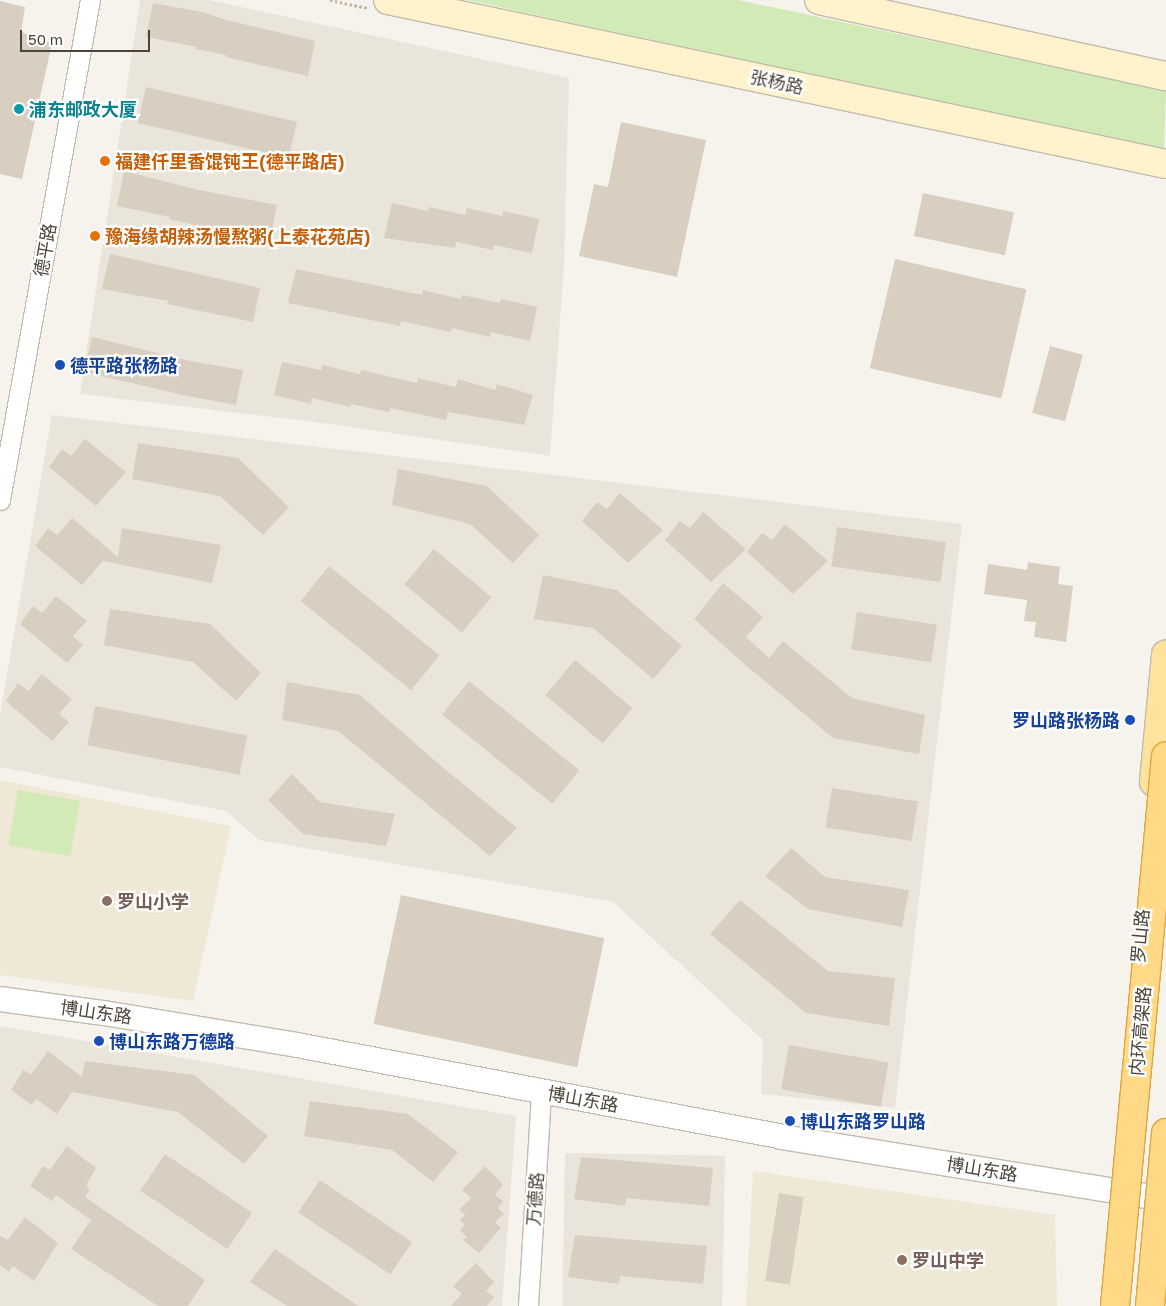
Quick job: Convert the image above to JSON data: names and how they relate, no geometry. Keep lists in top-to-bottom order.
{
  "streets": {
    "highway": ["内环高架路"],
    "main road": ["张杨路", "罗山路"],
    "street": ["德平路", "博山东路", "万德路"]
  },
  "crossings": [
    ["罗山路", "博山东路"],
    ["博山东路", "万德路"]
  ],
  "places": [
    "浦东邮政大厦",
    "福建仟里香馄钝王(德平路店)",
    "豫海缘胡辣汤慢熬粥(上泰花苑店)",
    "德平路张杨路",
    "罗山路张杨路",
    "罗山小学",
    "博山东路万德路",
    "博山东路罗山路",
    "罗山中学"
  ],
  "scale_bar": "50 m"
}
